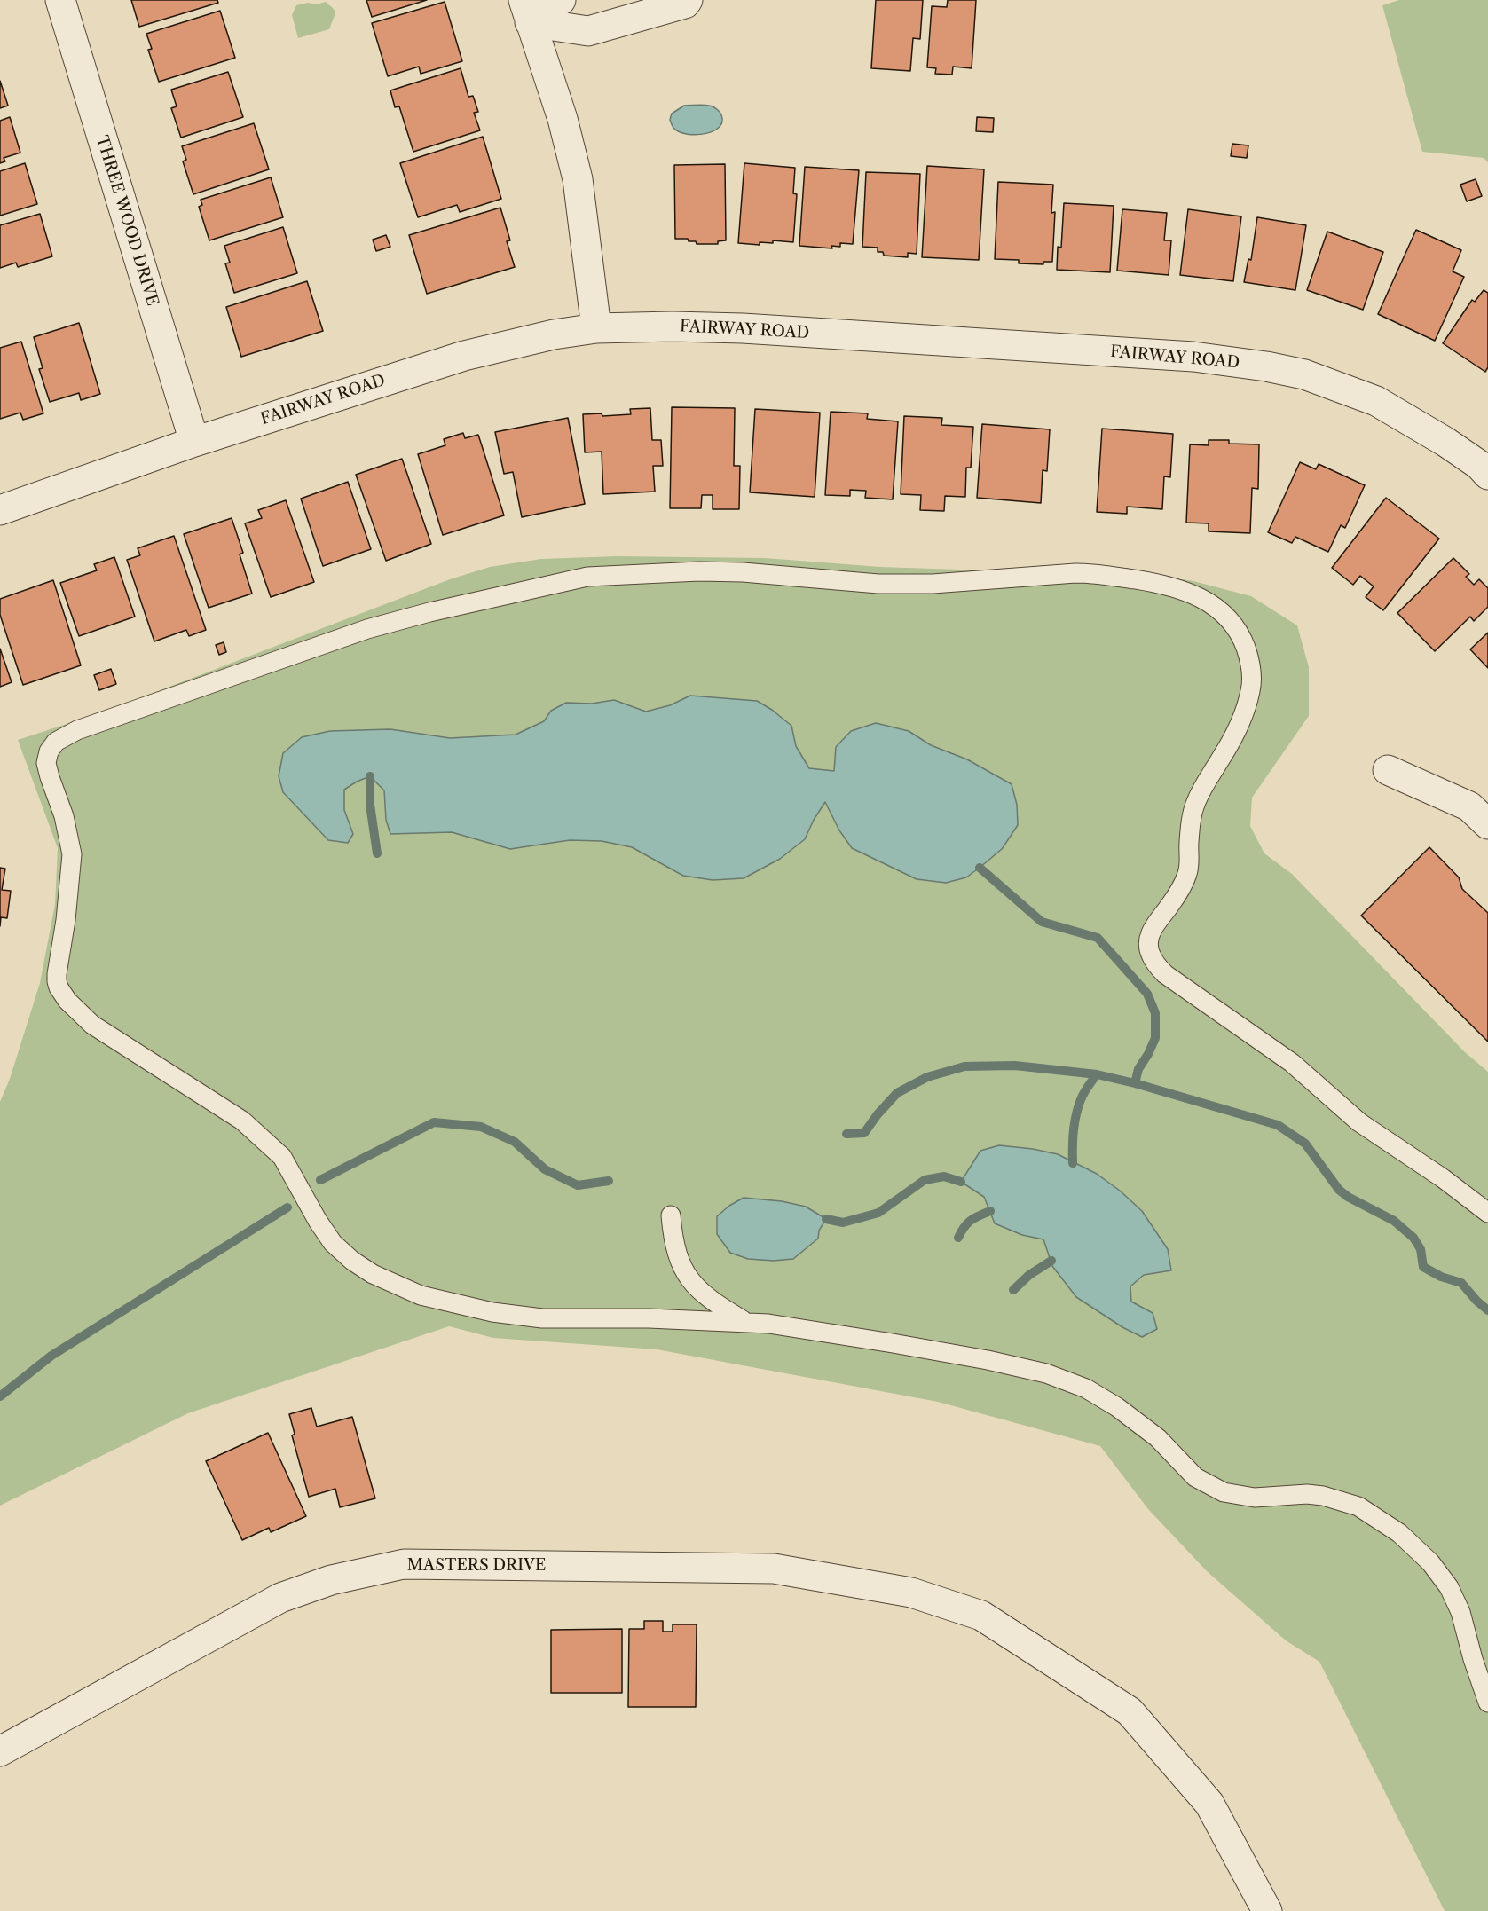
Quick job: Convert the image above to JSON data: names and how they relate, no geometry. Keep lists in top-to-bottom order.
{
  "streets": {
    "street": ["THREE WOOD DRIVE", "FAIRWAY ROAD", "MASTERS DRIVE"]
  },
  "crossings": [
    ["THREE WOOD DRIVE", "FAIRWAY ROAD"]
  ]
}
